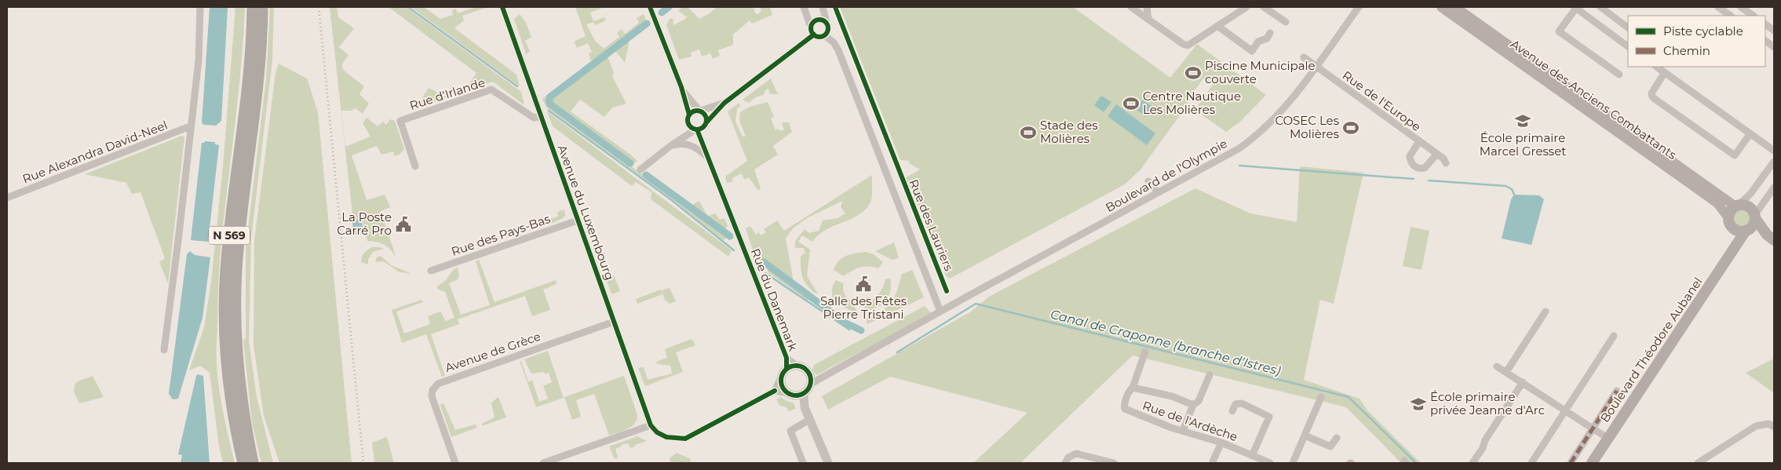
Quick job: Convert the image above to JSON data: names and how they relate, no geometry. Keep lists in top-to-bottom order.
{
  "streets": {
    "highway": ["N 569"],
    "main road": ["Avenue des Anciens Combattants", "Boulevard Théodore Aubanel"],
    "street": [
      "Rue d'Irlande",
      "Rue de l'Europe",
      "Rue Alexandra David-Neel",
      "Boulevard de l'Olympie",
      "Avenue du Luxembourg",
      "Rue des Lauriers",
      "Rue des Pays-Bas",
      "Rue du Danemark",
      "Avenue de Grèce",
      "Rue de l'Ardèche"
    ]
  },
  "crossings": [
    ["Rue d'Irlande", "Avenue du Luxembourg"],
    ["Avenue des Anciens Combattants", "Boulevard Théodore Aubanel"],
    ["Rue de l'Europe", "Boulevard de l'Olympie"],
    ["Boulevard de l'Olympie", "Rue des Lauriers"],
    ["Boulevard de l'Olympie", "Rue du Danemark"],
    ["Avenue du Luxembourg", "Rue des Pays-Bas"],
    ["Avenue du Luxembourg", "Avenue de Grèce"]
  ],
  "water": ["Canal de Craponne (branche d'Istres)"],
  "places": {
    "sports": [
      "Piscine Municipale couverte",
      "Centre Nautique Les Molières",
      "COSEC Les Molières",
      "Stade des Molières"
    ],
    "school or university": ["École primaire Marcel Gresset", "École primaire privée Jeanne d'Arc"],
    "public building": ["La Poste Carré Pro", "Salle des Fêtes Pierre Tristani"]
  },
  "legend": ["Piste cyclable", "Chemin"]
}
